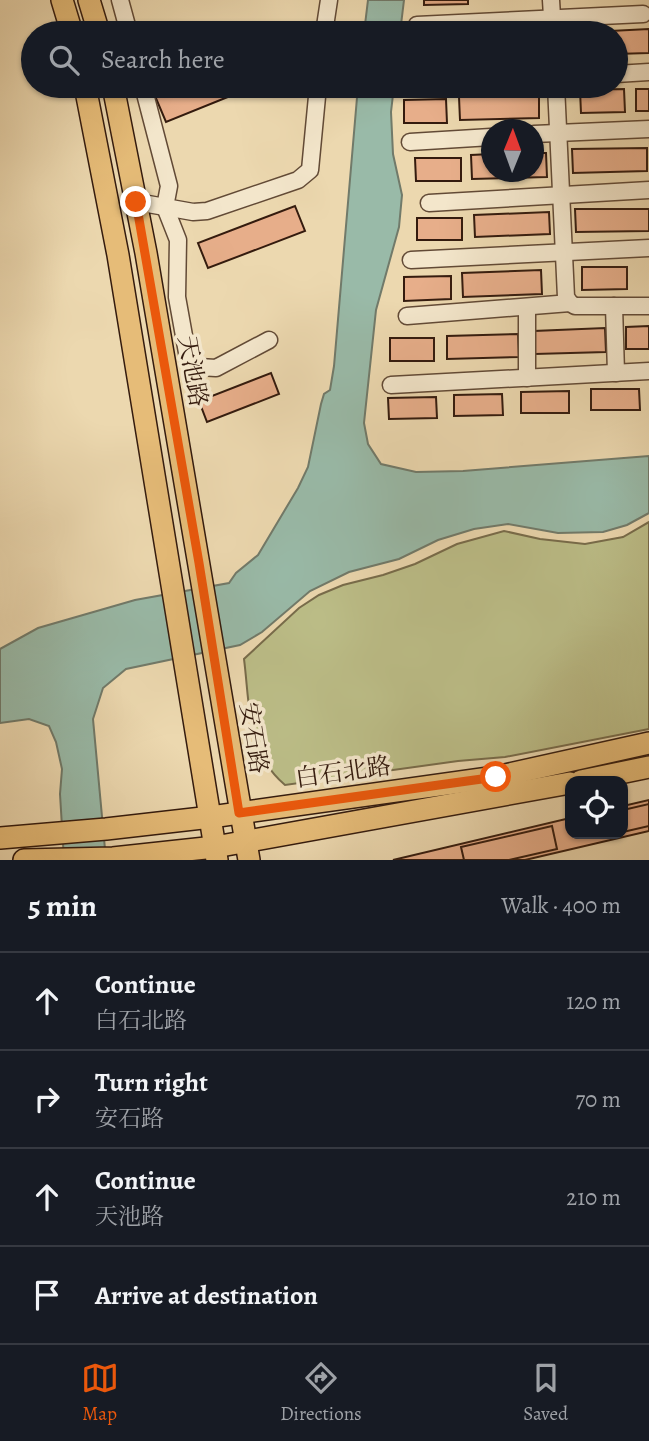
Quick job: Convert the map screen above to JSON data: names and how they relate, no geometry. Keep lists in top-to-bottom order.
{
  "streets": {
    "main road": ["天池路", "安石路", "白石北路"]
  },
  "crossings": [
    ["天池路", "安石路"],
    ["安石路", "白石北路"]
  ],
  "north": "top",
  "page": {
    "search": "Search here",
    "heading": ["5 min", "Walk · 400 m"],
    "list": [
      ["Continue", "白石北路", "120 m"],
      ["Turn right", "安石路", "70 m"],
      ["Continue", "天池路", "210 m"],
      "Arrive at destination"
    ],
    "nav": ["Map", "Directions", "Saved"]
  }
}
